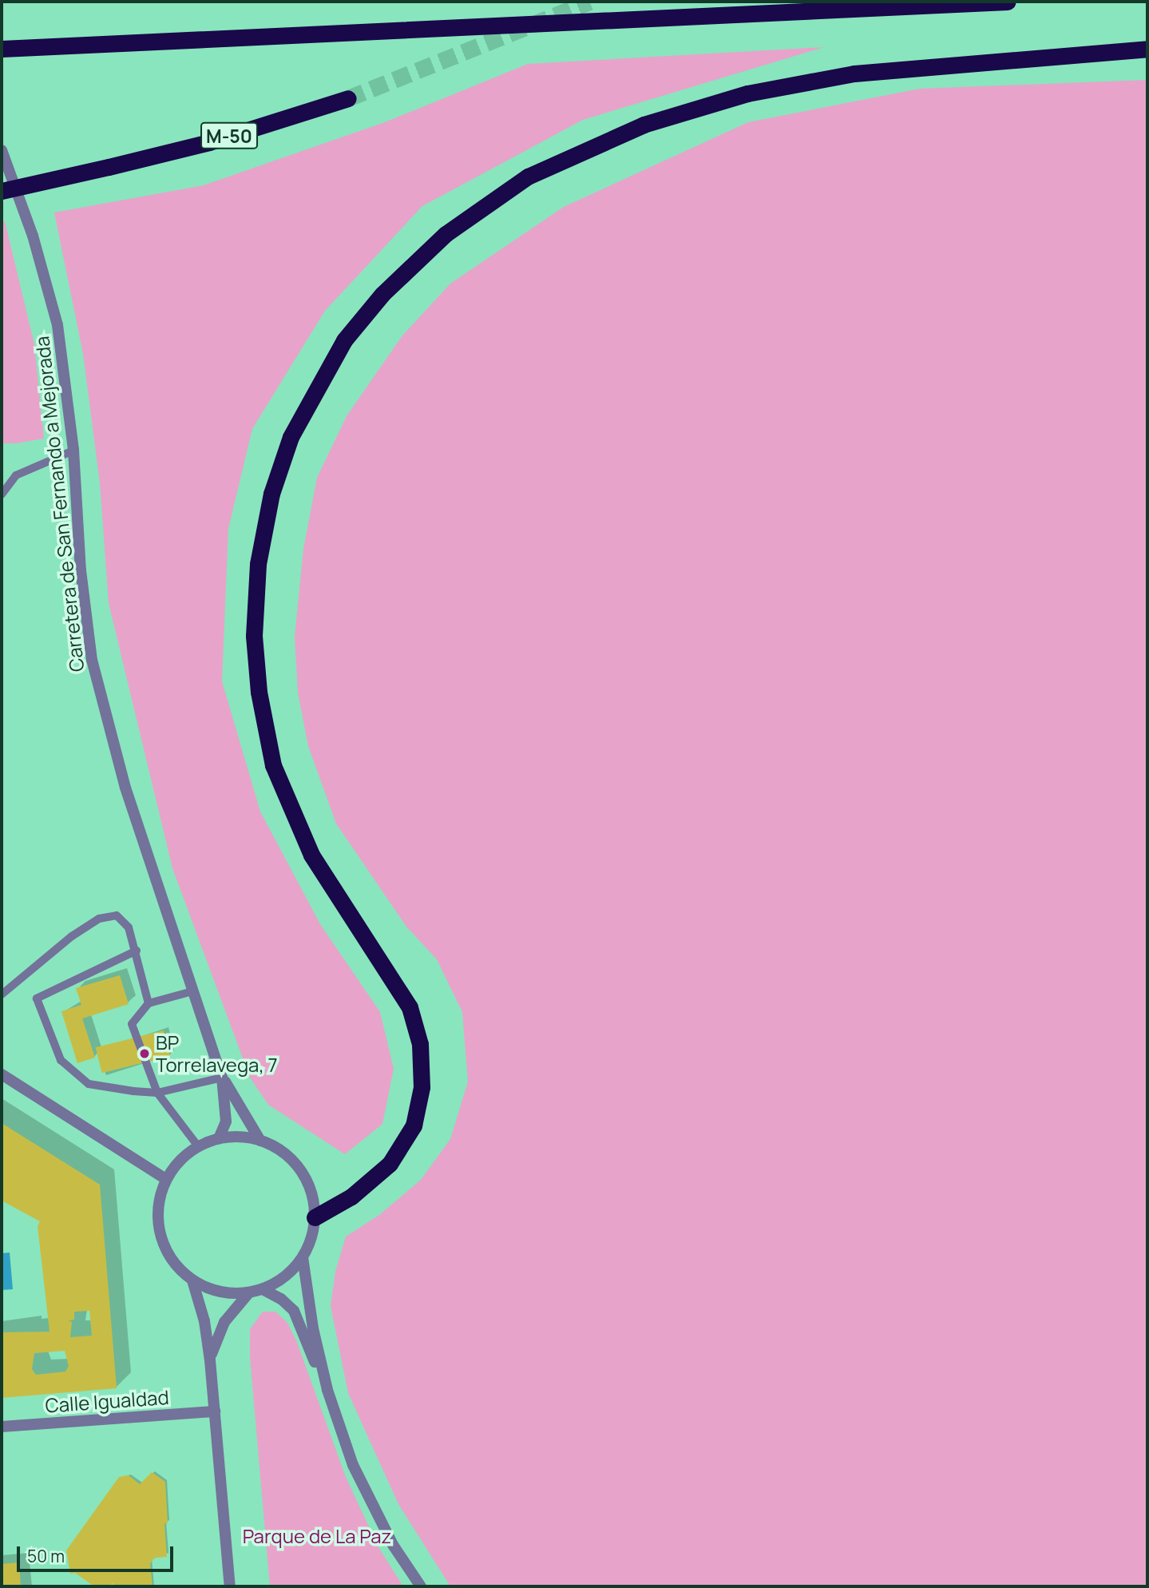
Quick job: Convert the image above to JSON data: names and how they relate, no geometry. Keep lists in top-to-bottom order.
{
  "streets": {
    "highway": ["M-50"],
    "street": ["Carretera de San Fernando a Mejorada", "Calle Igualdad"]
  },
  "parks": ["Parque de La Paz"],
  "places": ["BP Torrelavega, 7"],
  "scale_bar": "50 m"
}
